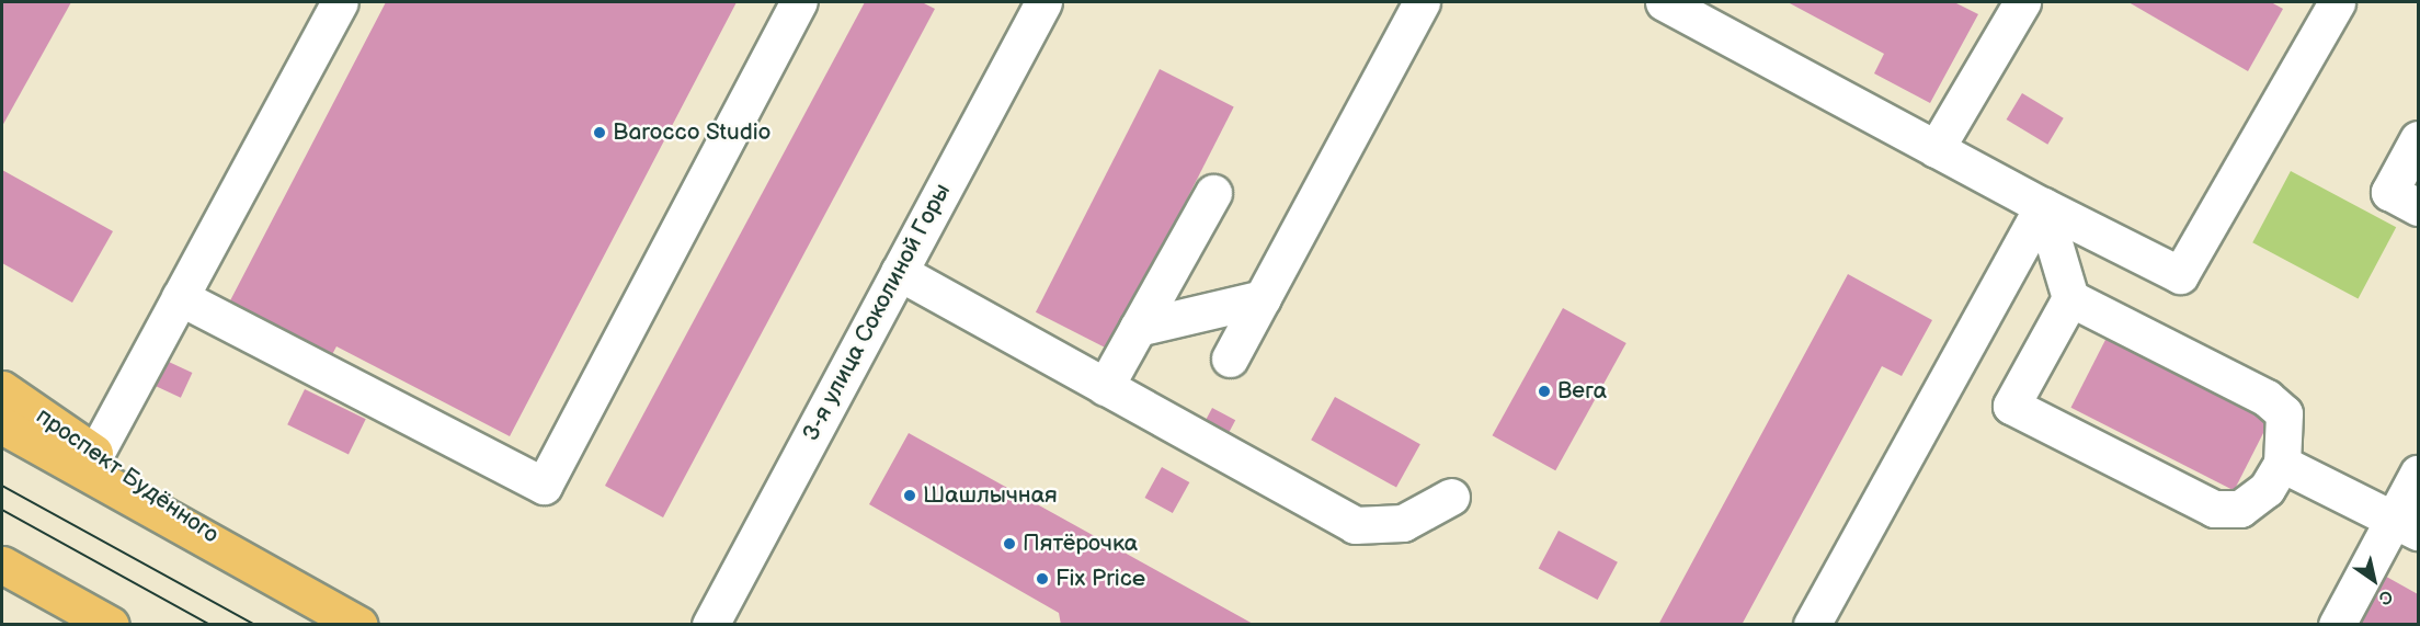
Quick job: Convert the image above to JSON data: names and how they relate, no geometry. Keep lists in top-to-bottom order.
{
  "streets": {
    "main road": ["проспект Будённого"],
    "street": ["3-я улица Соколиной Горы"]
  },
  "places": [
    "Barocco Studio",
    "Вега",
    "Шашлычная",
    "Пятёрочка",
    "Fix Price"
  ],
  "north": "bottom right"
}
